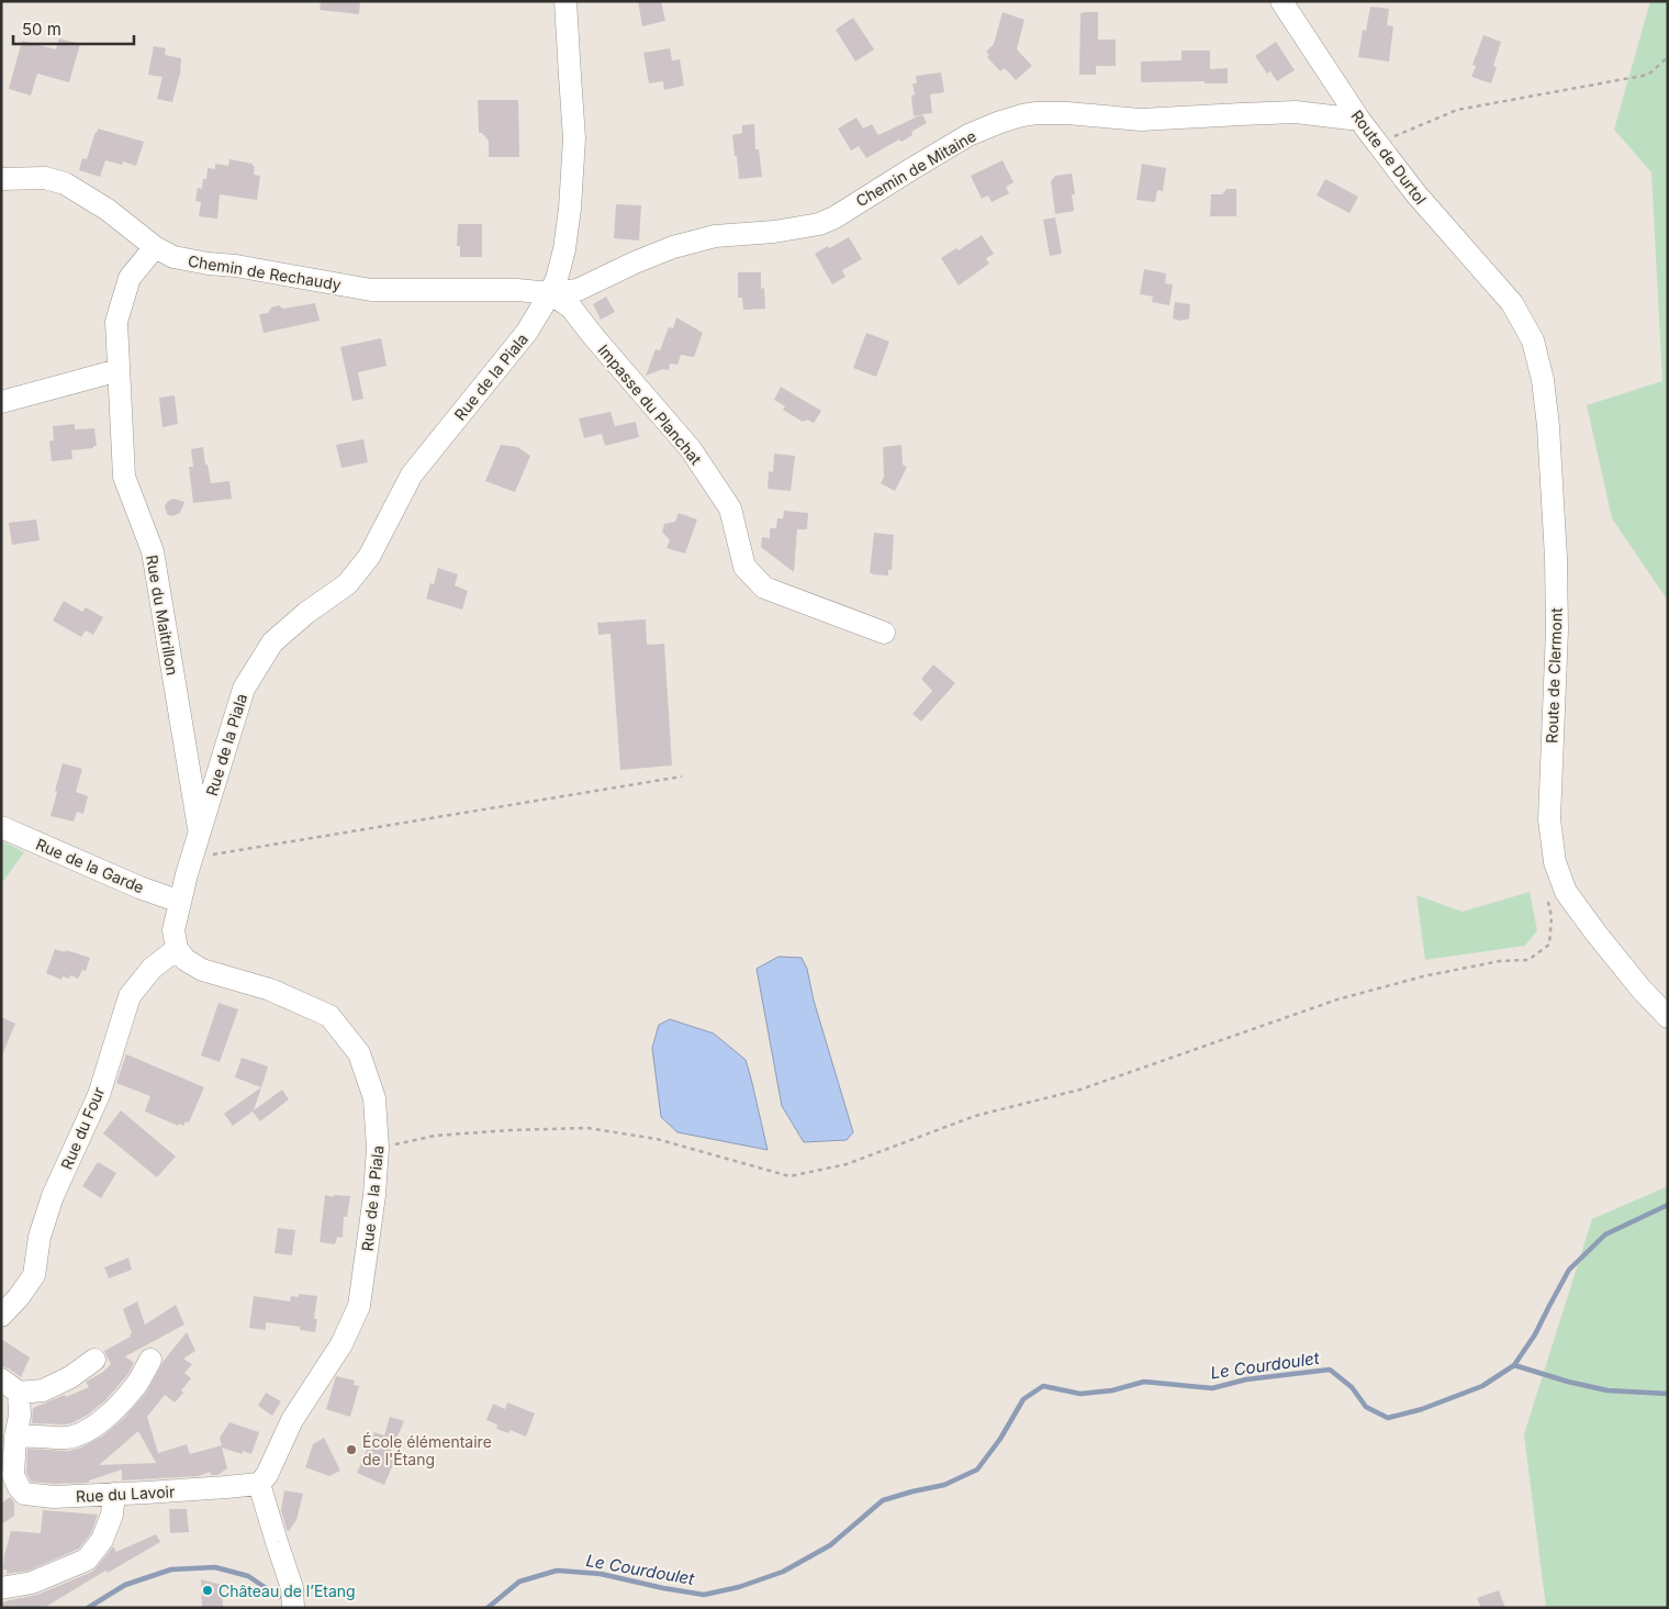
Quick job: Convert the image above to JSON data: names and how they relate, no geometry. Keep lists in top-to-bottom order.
{
  "streets": {
    "street": [
      "Route de Durtol",
      "Chemin de Mitaine",
      "Chemin de Rechaudy",
      "Rue de la Piala",
      "Impasse du Planchat",
      "Rue du Maitrillon",
      "Route de Clermont",
      "Rue de la Garde",
      "Rue du Four",
      "Rue du Lavoir"
    ]
  },
  "crossings": [
    ["Route de Durtol", "Chemin de Mitaine"],
    ["Route de Durtol", "Route de Clermont"],
    ["Chemin de Mitaine", "Chemin de Rechaudy"],
    ["Chemin de Mitaine", "Rue de la Piala"],
    ["Chemin de Mitaine", "Impasse du Planchat"],
    ["Chemin de Rechaudy", "Rue de la Piala"],
    ["Chemin de Rechaudy", "Impasse du Planchat"],
    ["Chemin de Rechaudy", "Rue du Maitrillon"],
    ["Rue de la Piala", "Impasse du Planchat"],
    ["Rue de la Piala", "Rue du Maitrillon"],
    ["Rue de la Piala", "Rue de la Garde"],
    ["Rue de la Piala", "Rue du Four"],
    ["Rue de la Piala", "Rue du Lavoir"]
  ],
  "water": ["Le Courdoulet"],
  "places": ["École élémentaire de l'Étang", "Château de l’Etang"],
  "scale_bar": "50 m"
}
